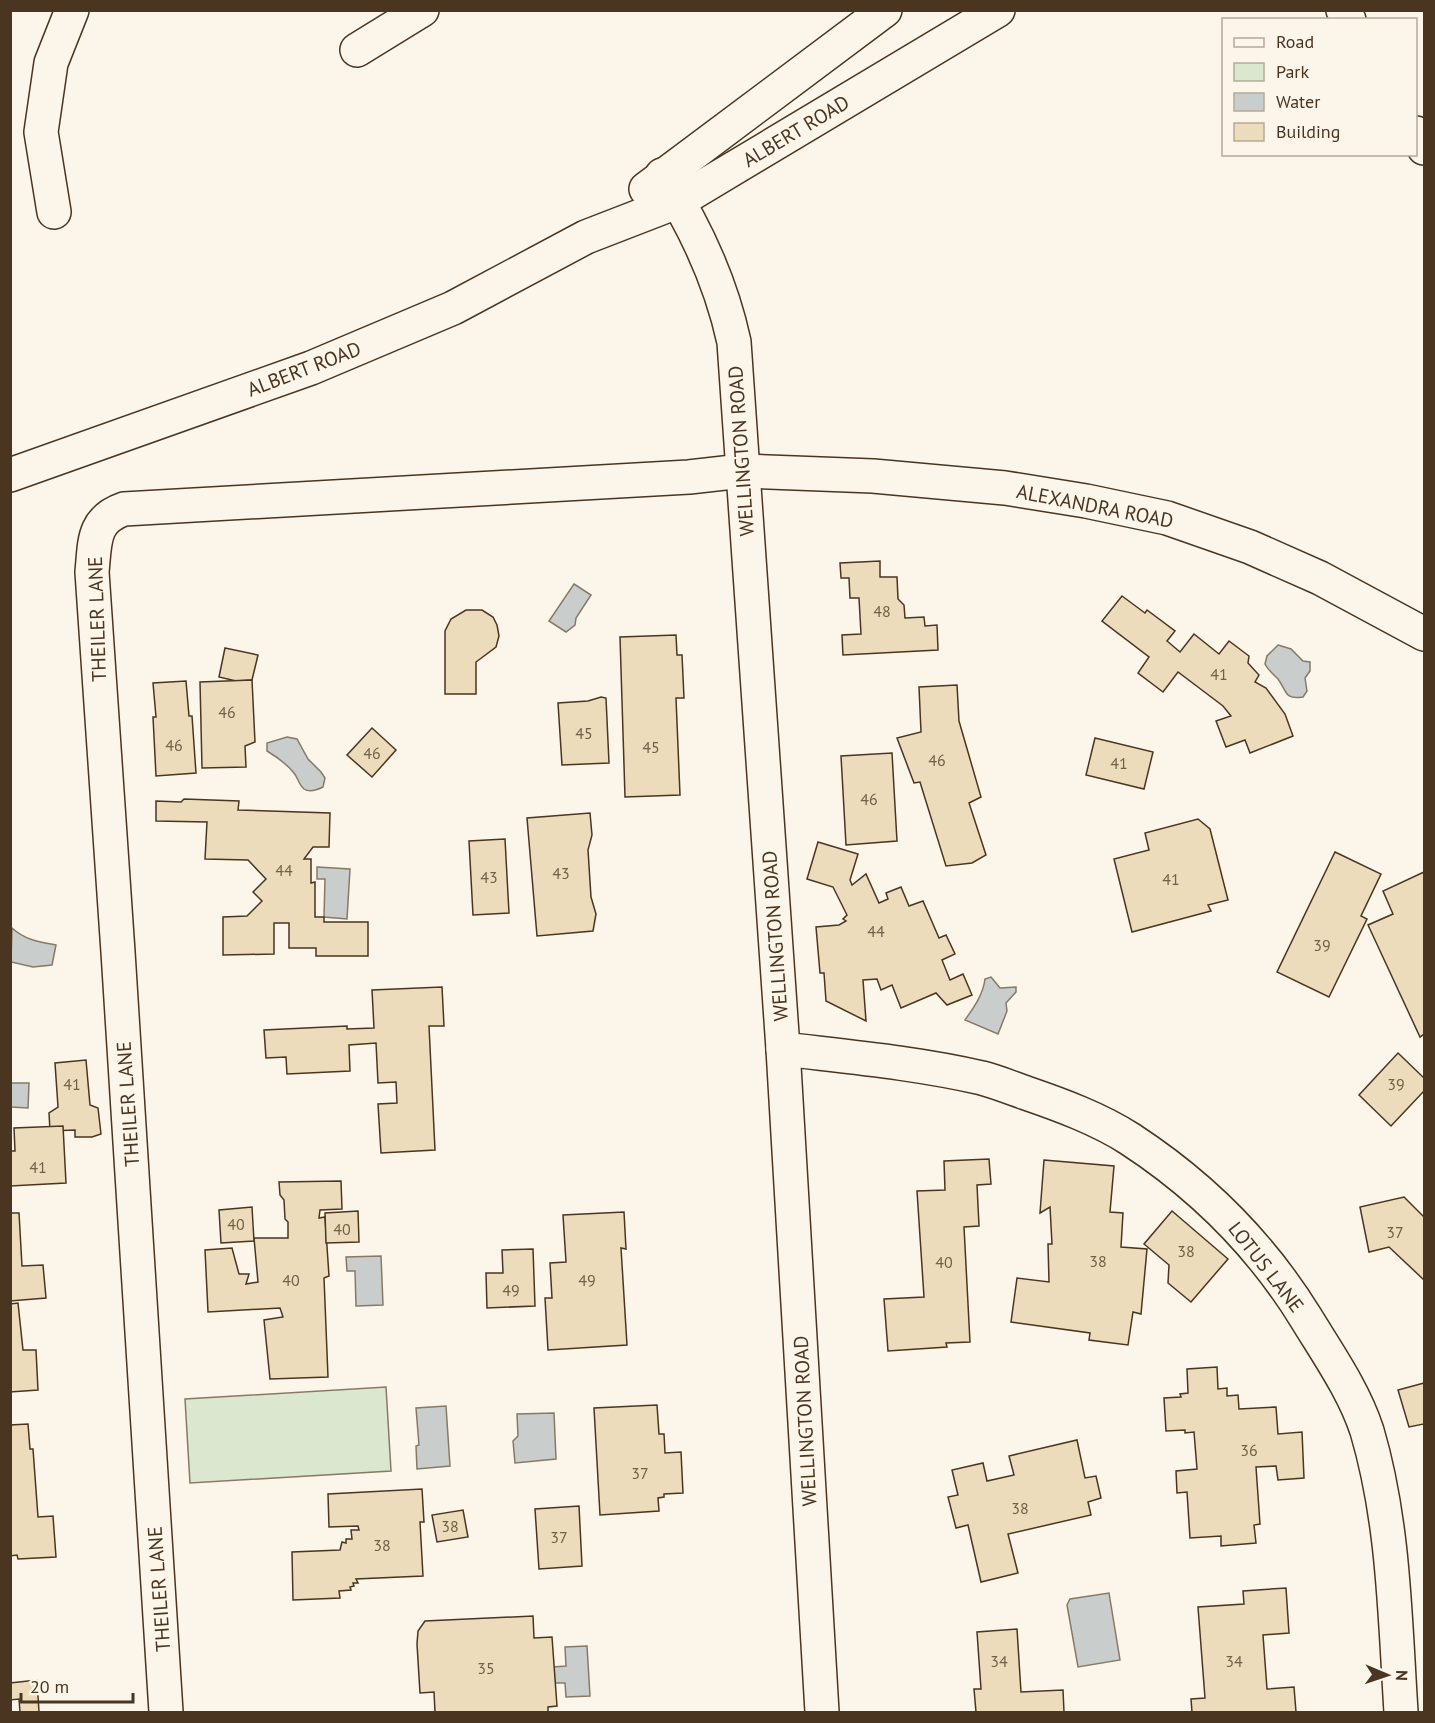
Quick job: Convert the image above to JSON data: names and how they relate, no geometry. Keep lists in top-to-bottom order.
{
  "streets": {
    "street": [
      "ALBERT ROAD",
      "WELLINGTON ROAD",
      "ALEXANDRA ROAD",
      "THEILER LANE",
      "LOTUS LANE"
    ]
  },
  "crossings": [
    ["ALBERT ROAD", "WELLINGTON ROAD"],
    ["WELLINGTON ROAD", "ALEXANDRA ROAD"],
    ["WELLINGTON ROAD", "THEILER LANE"],
    ["WELLINGTON ROAD", "LOTUS LANE"],
    ["ALEXANDRA ROAD", "THEILER LANE"]
  ],
  "house_numbers": [
    "48",
    "41",
    "46",
    "45",
    "46",
    "45",
    "46",
    "46",
    "41",
    "46",
    "44",
    "43",
    "43",
    "41",
    "44",
    "39",
    "41",
    "39",
    "41",
    "40",
    "40",
    "37",
    "38",
    "38",
    "40",
    "40",
    "49",
    "49",
    "36",
    "37",
    "38",
    "38",
    "37",
    "38",
    "34",
    "34",
    "35"
  ],
  "legend": [
    "Road",
    "Park",
    "Water",
    "Building"
  ],
  "scale_bar": "20 m",
  "north": "right"
}
